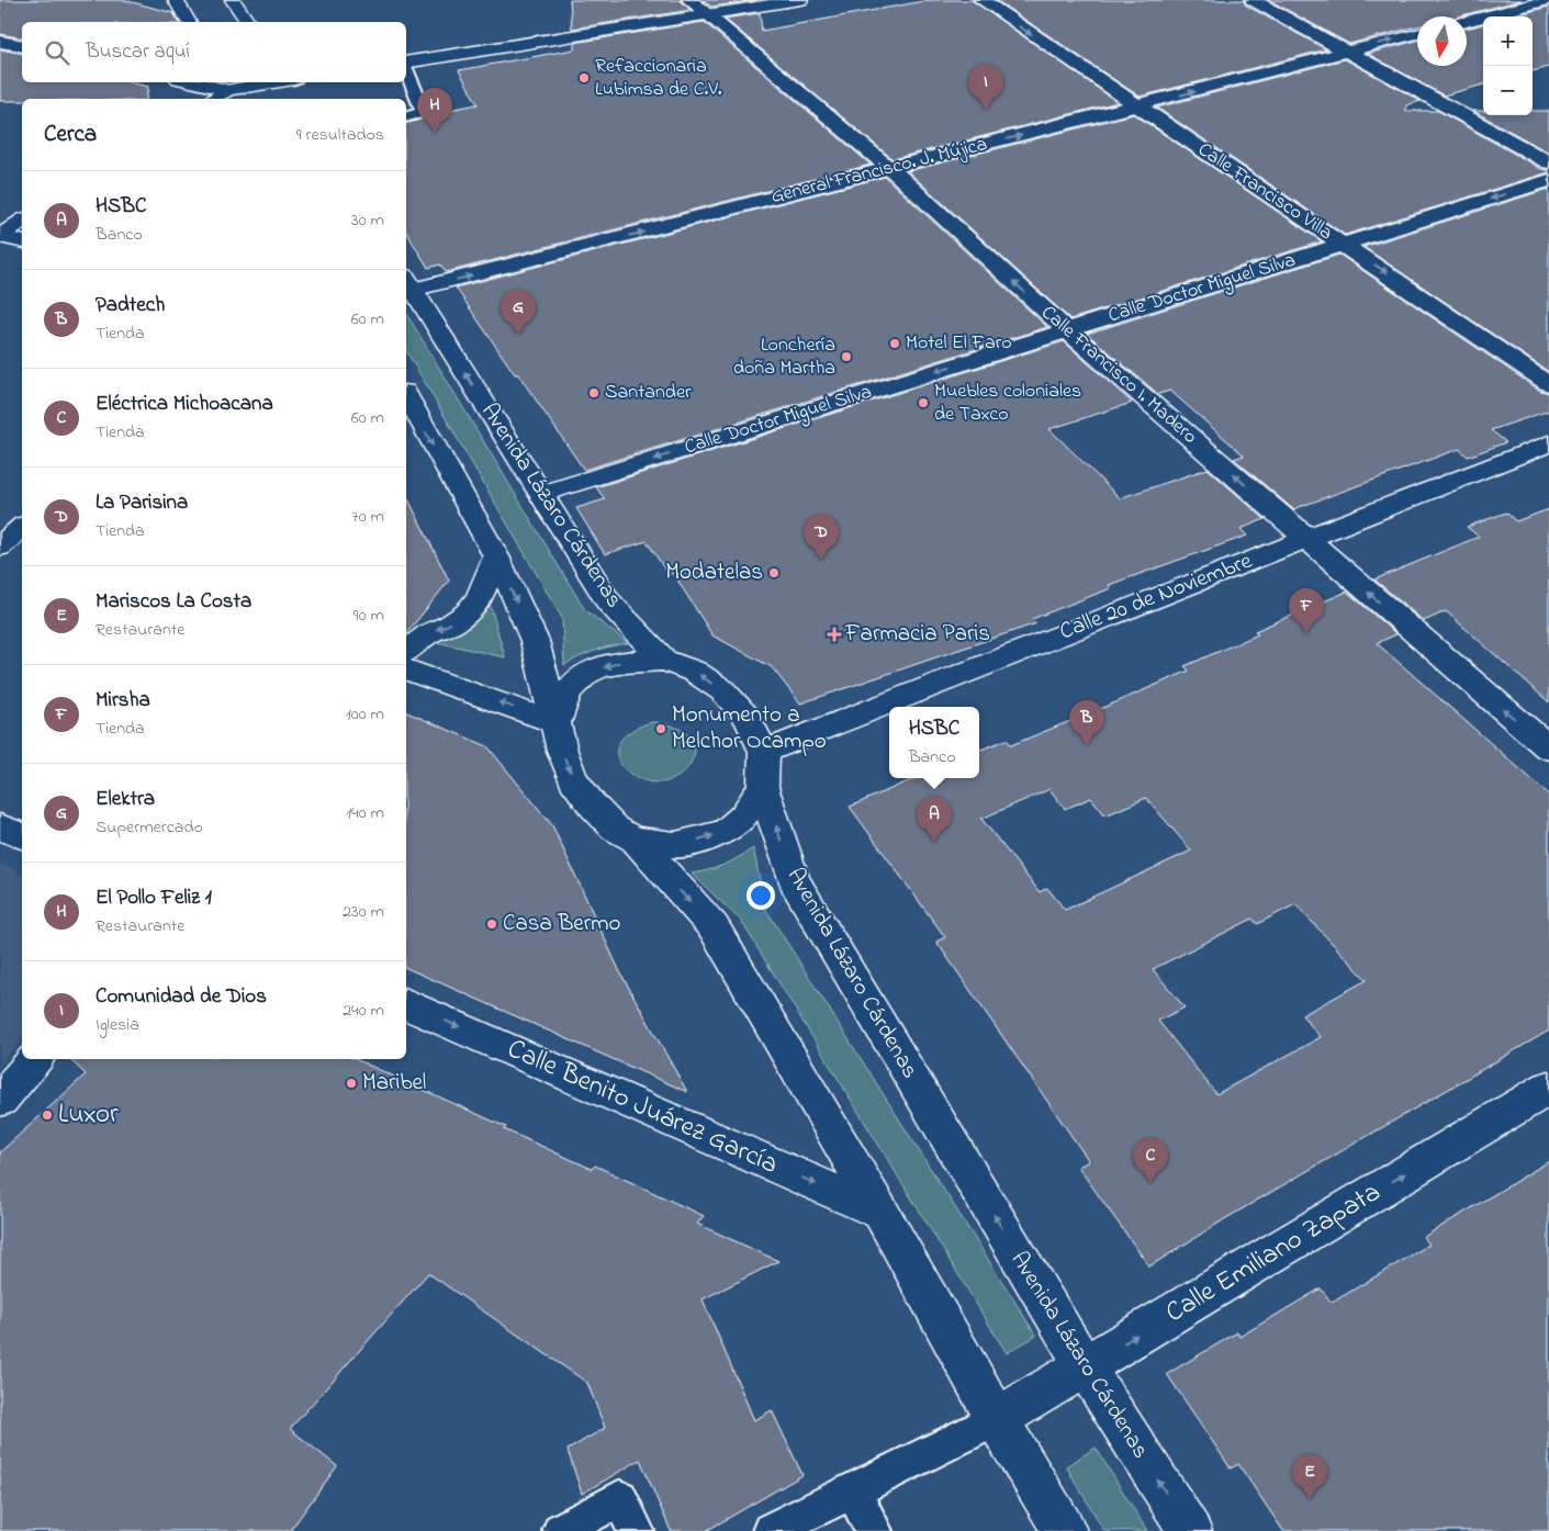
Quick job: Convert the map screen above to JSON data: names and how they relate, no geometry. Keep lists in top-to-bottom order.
{
  "streets": {
    "street": [
      "General Francisco. J. Mújica",
      "Calle Francisco Villa",
      "Calle Doctor Miguel Silva",
      "Calle Francisco I. Madero",
      "Avenida Lázaro Cárdenas",
      "Calle 20 de Noviembre",
      "Calle Benito Juárez García",
      "Calle Emiliano Zapata"
    ]
  },
  "crossings": [
    ["General Francisco. J. Mújica", "Calle Francisco Villa"],
    ["General Francisco. J. Mújica", "Calle Francisco I. Madero"],
    ["General Francisco. J. Mújica", "Avenida Lázaro Cárdenas"],
    ["Calle Francisco Villa", "Calle Doctor Miguel Silva"],
    ["Calle Doctor Miguel Silva", "Calle Francisco I. Madero"],
    ["Calle Doctor Miguel Silva", "Avenida Lázaro Cárdenas"],
    ["Calle Francisco I. Madero", "Calle 20 de Noviembre"],
    ["Avenida Lázaro Cárdenas", "Calle 20 de Noviembre"],
    ["Avenida Lázaro Cárdenas", "Calle Emiliano Zapata"]
  ],
  "one_way": [
    "Calle Francisco Villa",
    "Calle Doctor Miguel Silva",
    "Calle Francisco I. Madero",
    "Calle Benito Juárez García",
    "Calle Emiliano Zapata"
  ],
  "places": {
    "other": [
      "Refaccionaria Lubimsa de C.V.",
      "Motel El Faro",
      "Lonchería doña Martha",
      "Santander",
      "Muebles coloniales de Taxco",
      "Modatelas",
      "Monumento a Melchor Ocampo",
      "Casa Bermo",
      "Maribel",
      "Luxor"
    ],
    "health": ["Farmacia Paris"]
  },
  "north": "bottom",
  "page": {
    "map_buttons": ["+", "−"],
    "search": "Buscar aquí",
    "pins": [
      "I",
      "H",
      "G",
      "D",
      "F",
      "B",
      "A",
      "C",
      "E"
    ],
    "heading": ["Cerca", "9 resultados"],
    "list": [
      {
        "mark": "A",
        "name": "HSBC",
        "note": "Banco",
        "value": "30 m"
      },
      {
        "mark": "B",
        "name": "Padtech",
        "note": "Tienda",
        "value": "60 m"
      },
      {
        "mark": "C",
        "name": "Eléctrica Michoacana",
        "note": "Tienda",
        "value": "60 m"
      },
      {
        "mark": "D",
        "name": "La Parisina",
        "note": "Tienda",
        "value": "70 m"
      },
      {
        "mark": "E",
        "name": "Mariscos La Costa",
        "note": "Restaurante",
        "value": "90 m"
      },
      {
        "mark": "F",
        "name": "Mirsha",
        "note": "Tienda",
        "value": "100 m"
      },
      {
        "mark": "G",
        "name": "Elektra",
        "note": "Supermercado",
        "value": "140 m"
      },
      {
        "mark": "H",
        "name": "El Pollo Feliz 1",
        "note": "Restaurante",
        "value": "230 m"
      },
      {
        "mark": "I",
        "name": "Comunidad de Dios",
        "note": "Iglesia",
        "value": "240 m"
      }
    ],
    "popup": ["HSBC", "Banco"]
  }
}
